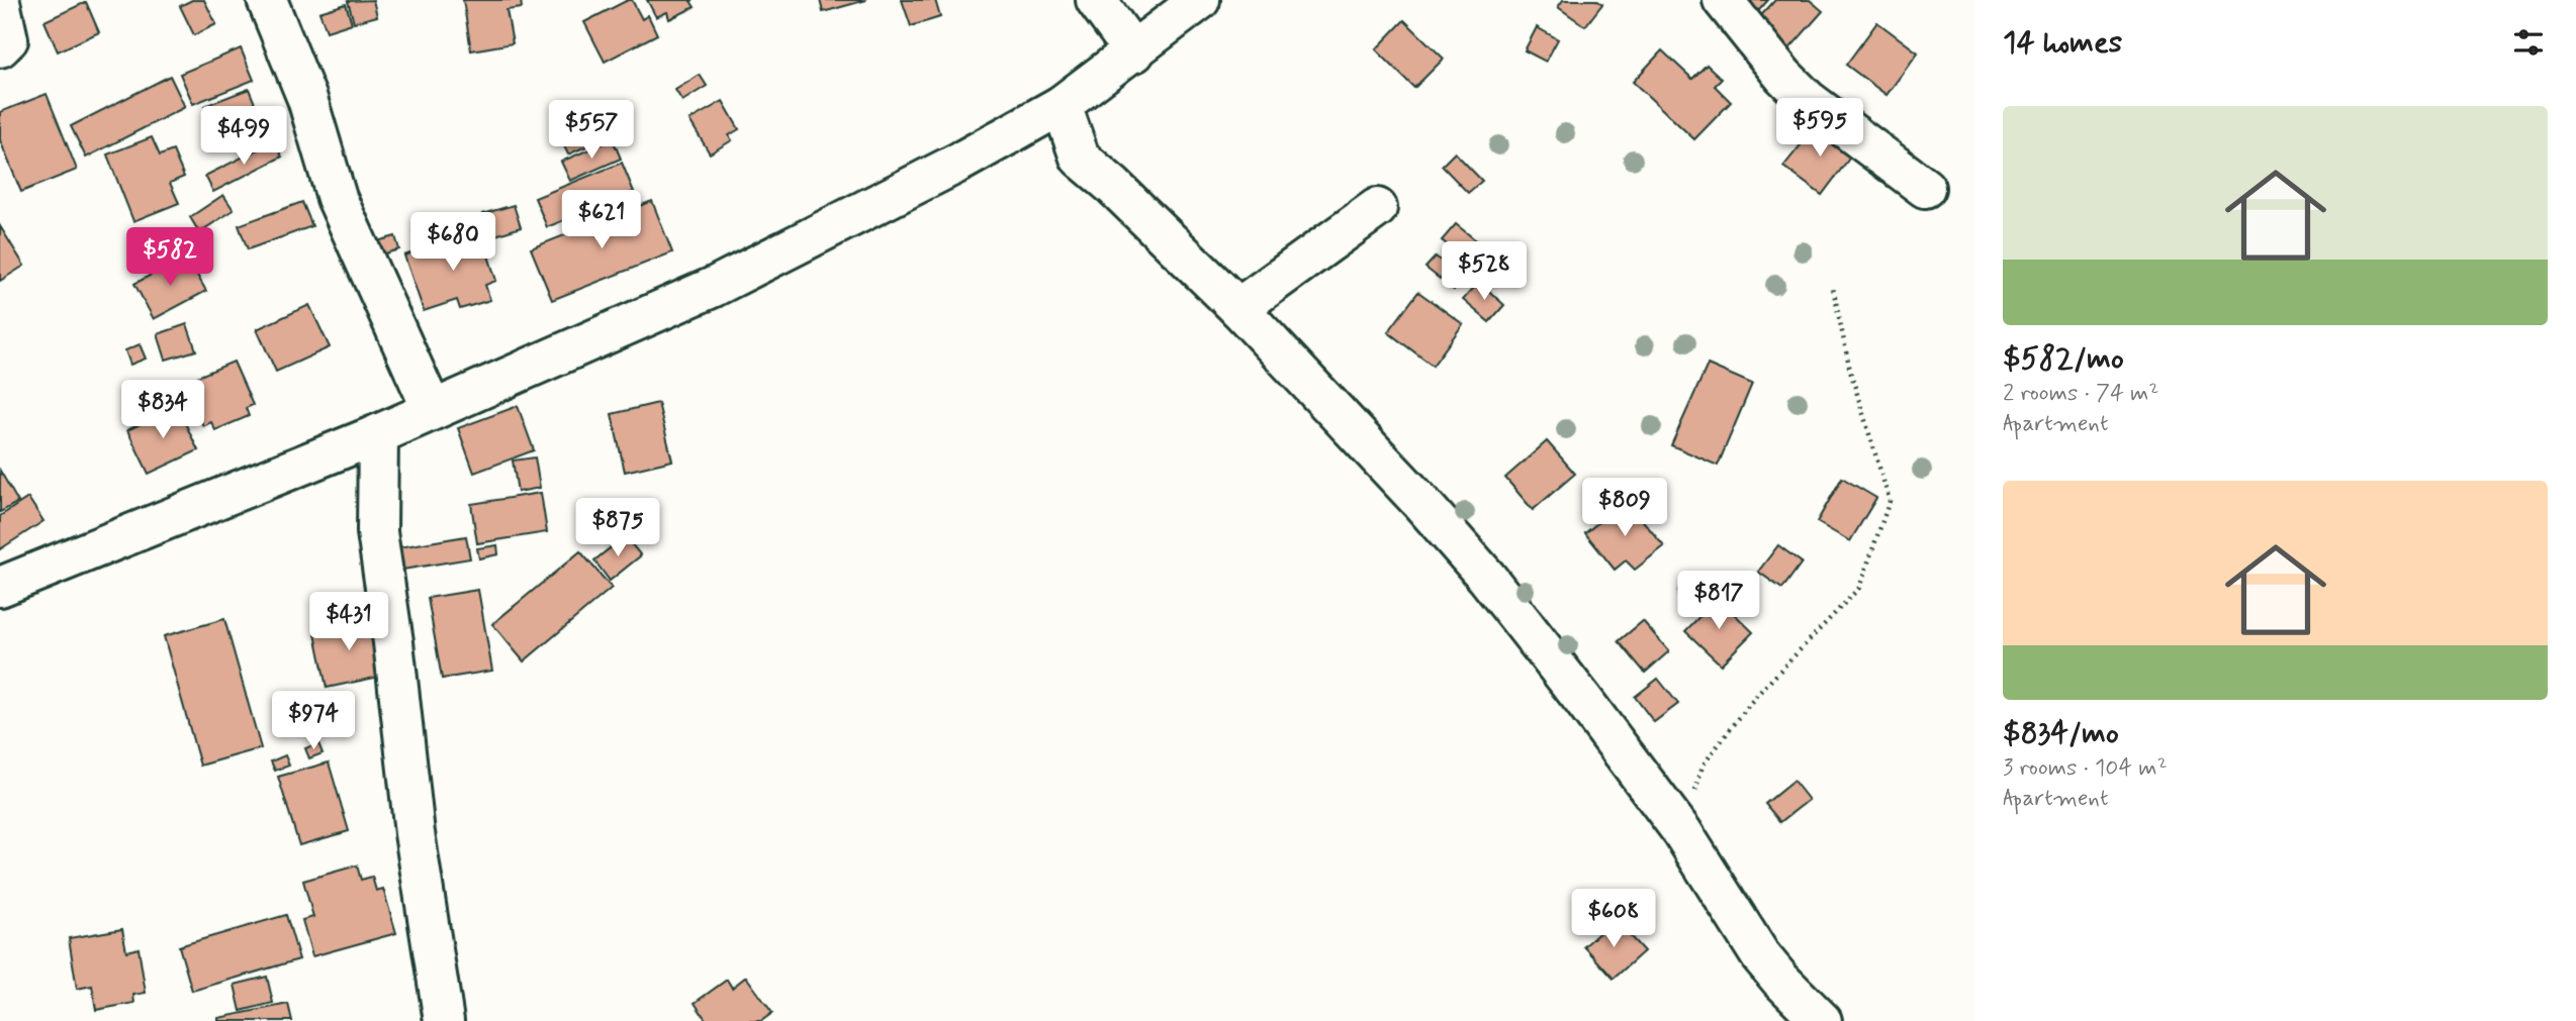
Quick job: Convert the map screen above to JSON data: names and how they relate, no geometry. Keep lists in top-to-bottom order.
{
  "page": {
    "heading": "14 homes",
    "list": [
      {
        "name": "$582/mo",
        "note": "2 rooms · 74 m² · Apartment"
      },
      {
        "name": "$834/mo",
        "note": "3 rooms · 104 m² · Apartment"
      }
    ],
    "price": [
      "$595",
      "$557",
      "$499",
      "$621",
      "$680",
      "$582",
      "$528",
      "$834",
      "$809",
      "$875",
      "$817",
      "$431",
      "$974",
      "$608"
    ]
  }
}
